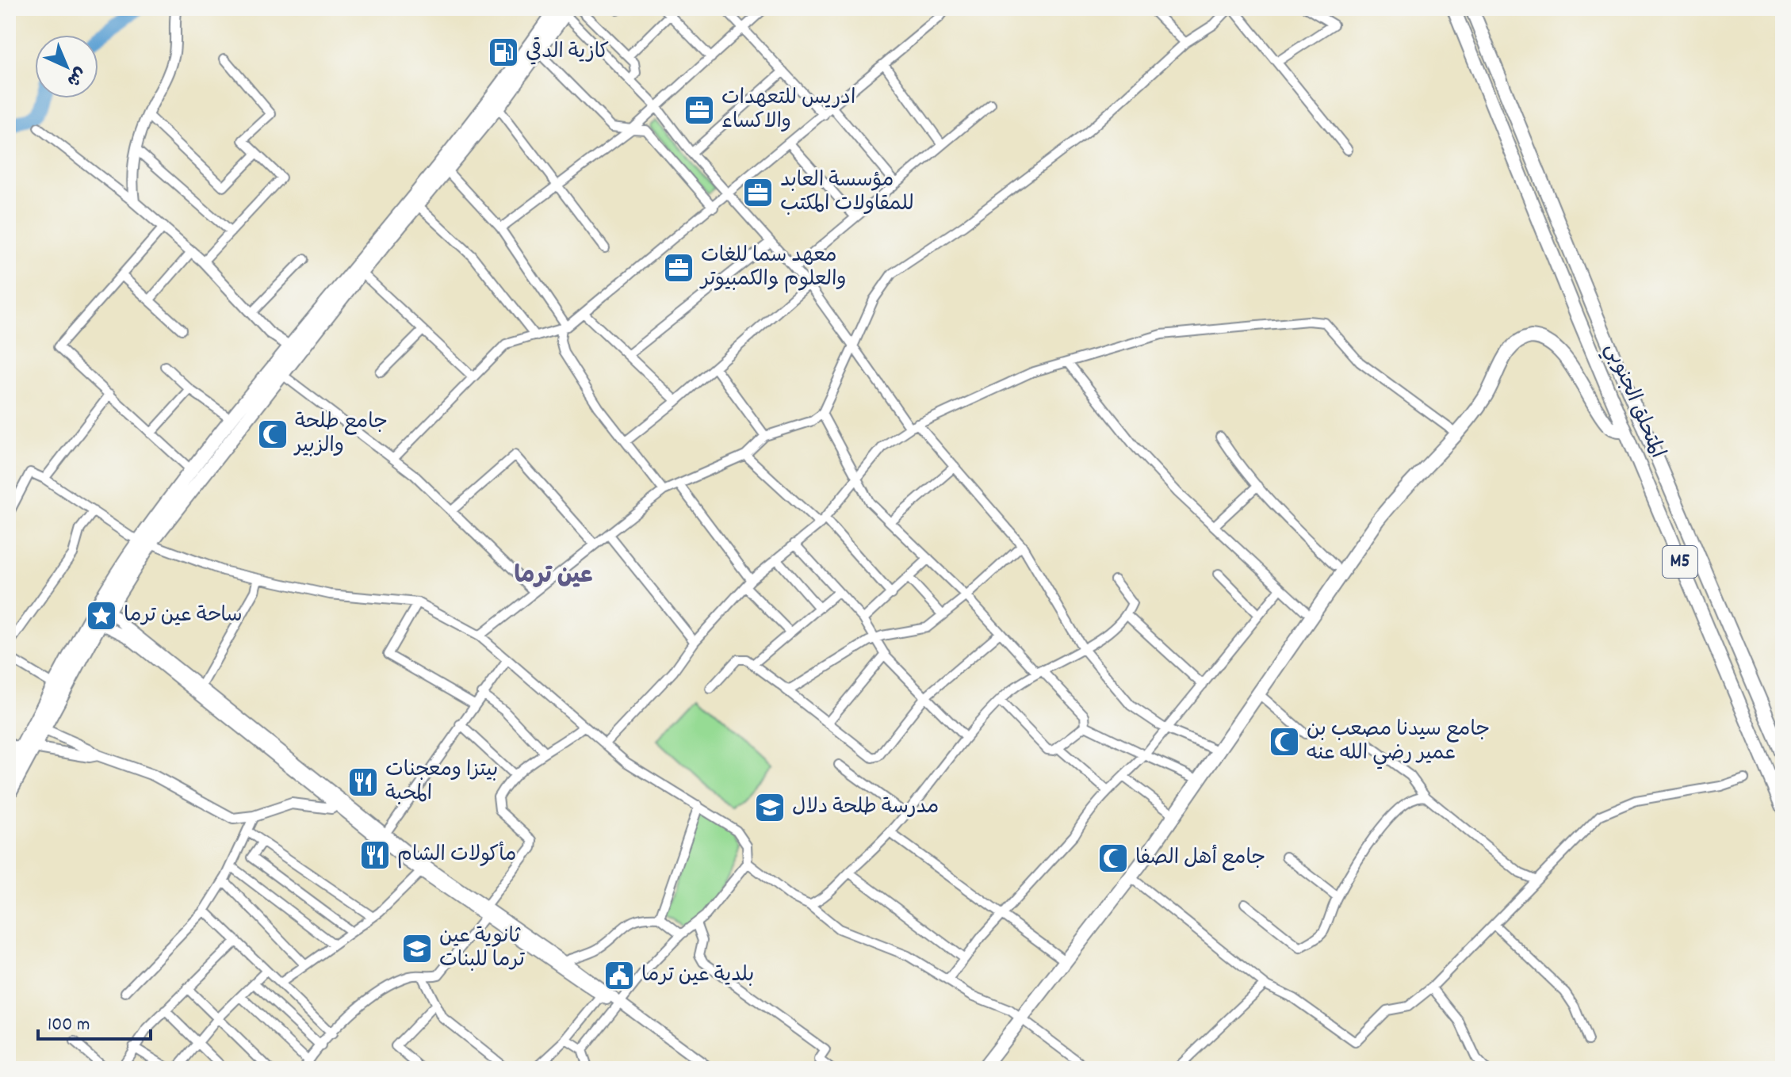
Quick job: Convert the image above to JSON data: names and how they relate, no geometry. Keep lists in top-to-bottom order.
{
  "streets": {
    "main road": ["المتحلق الجنوبي", "M5"]
  },
  "districts": ["عين ترما"],
  "places": {
    "fuel station": ["كازية الدقي"],
    "office": ["ادريس للتعهدات والاكساء", "مؤسسة العابد للمقاولات المكتب", "معهد سما للغات والعلوم والكمبيوتر"],
    "mosque": ["جامع طلحة والزبير", "جامع سيدنا مصعب بن عمير رضي الله عنه", "جامع أهل الصفا"],
    "place": ["ساحة عين ترما"],
    "restaurant": ["بيتزا ومعجنات المحبة", "مأكولات الشام"],
    "school or university": ["مدرسة طلحة دلال", "ثانوية عين ترما للبنات"],
    "public building": ["بلدية عين ترما"]
  },
  "scale_bar": "100 m",
  "north": "bottom right"
}
